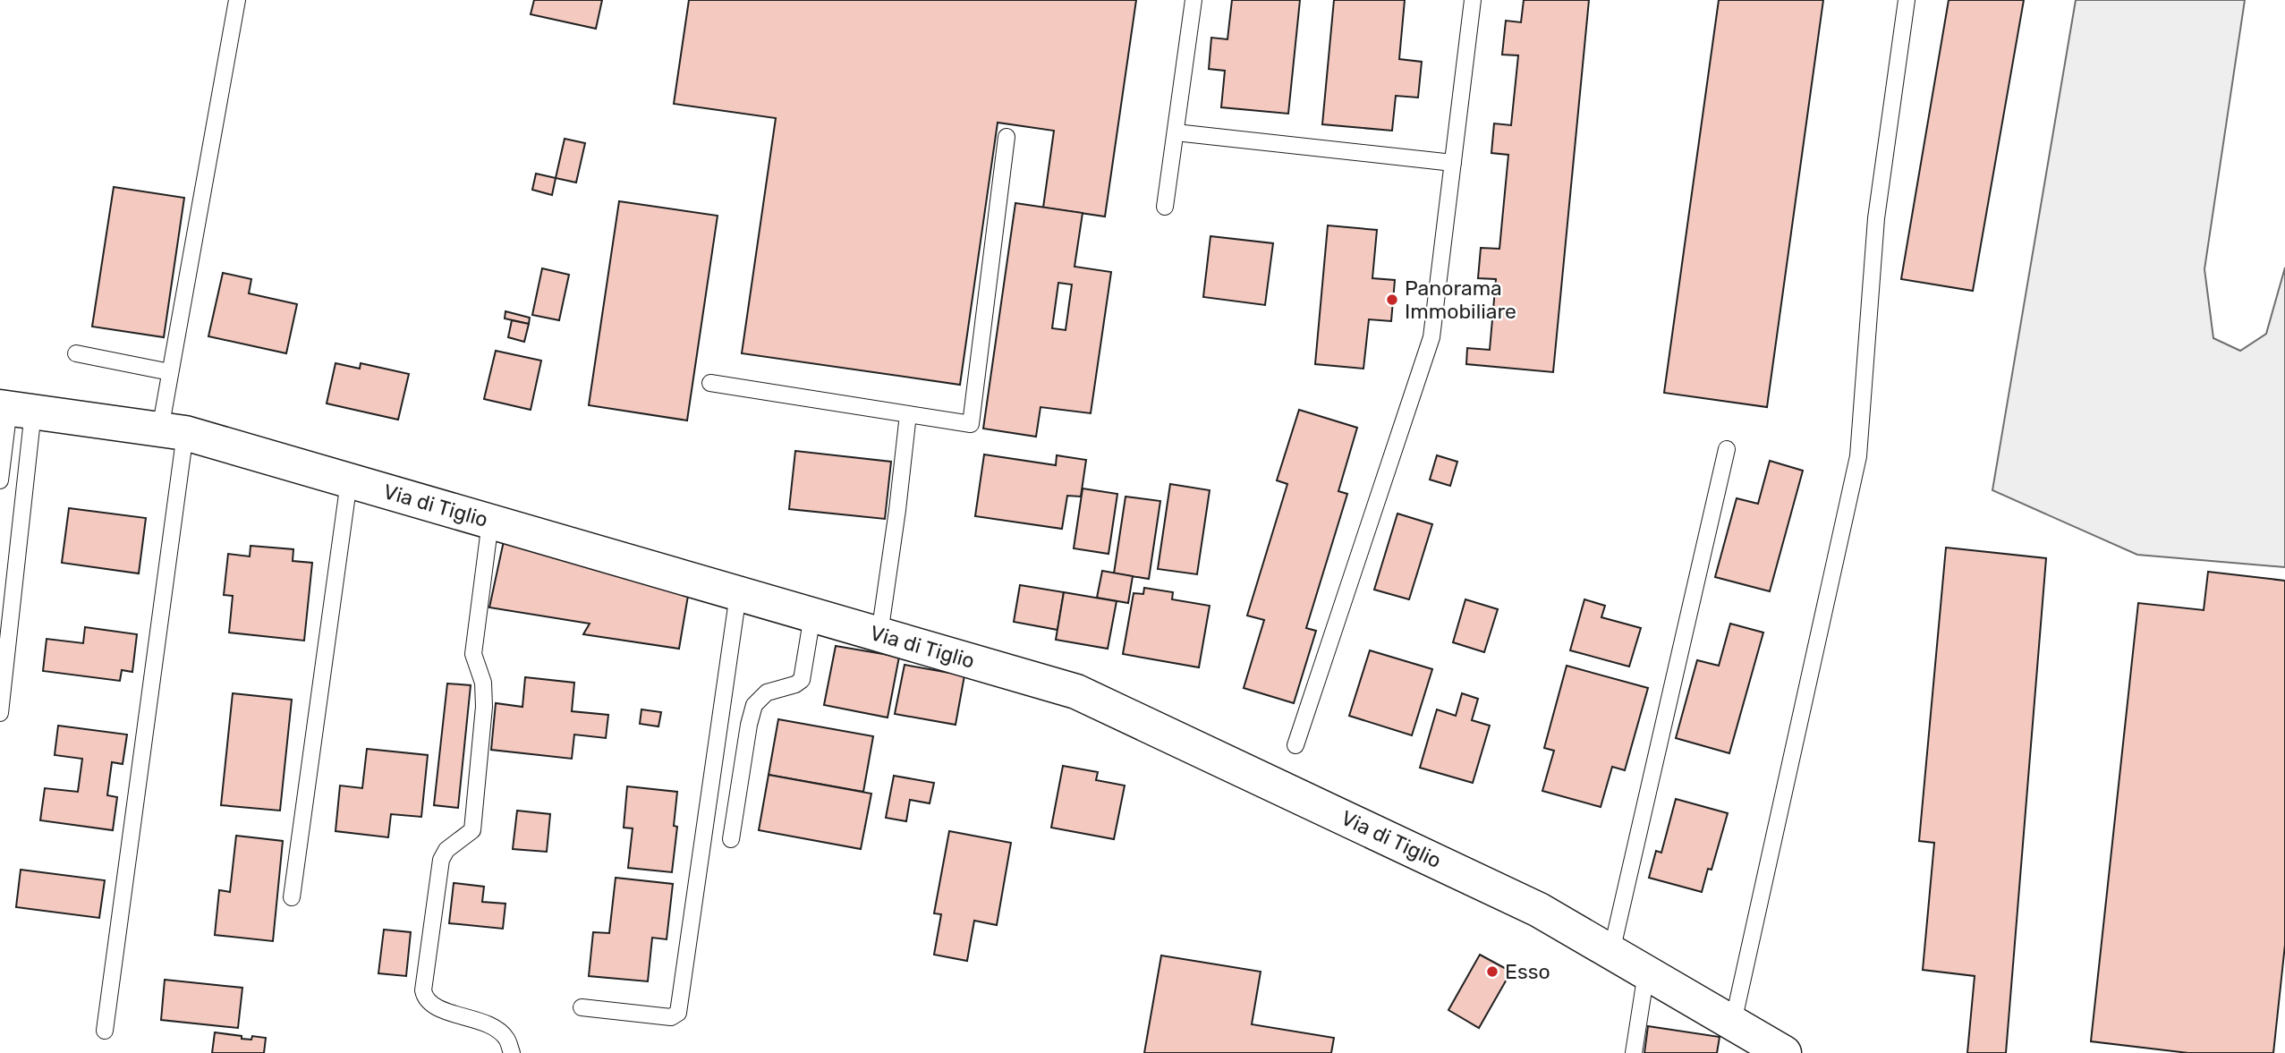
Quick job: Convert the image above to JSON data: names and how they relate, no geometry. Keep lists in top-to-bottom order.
{
  "streets": {
    "main road": ["Via di Tiglio"]
  },
  "places": ["Panorama Immobiliare", "Esso"]
}
